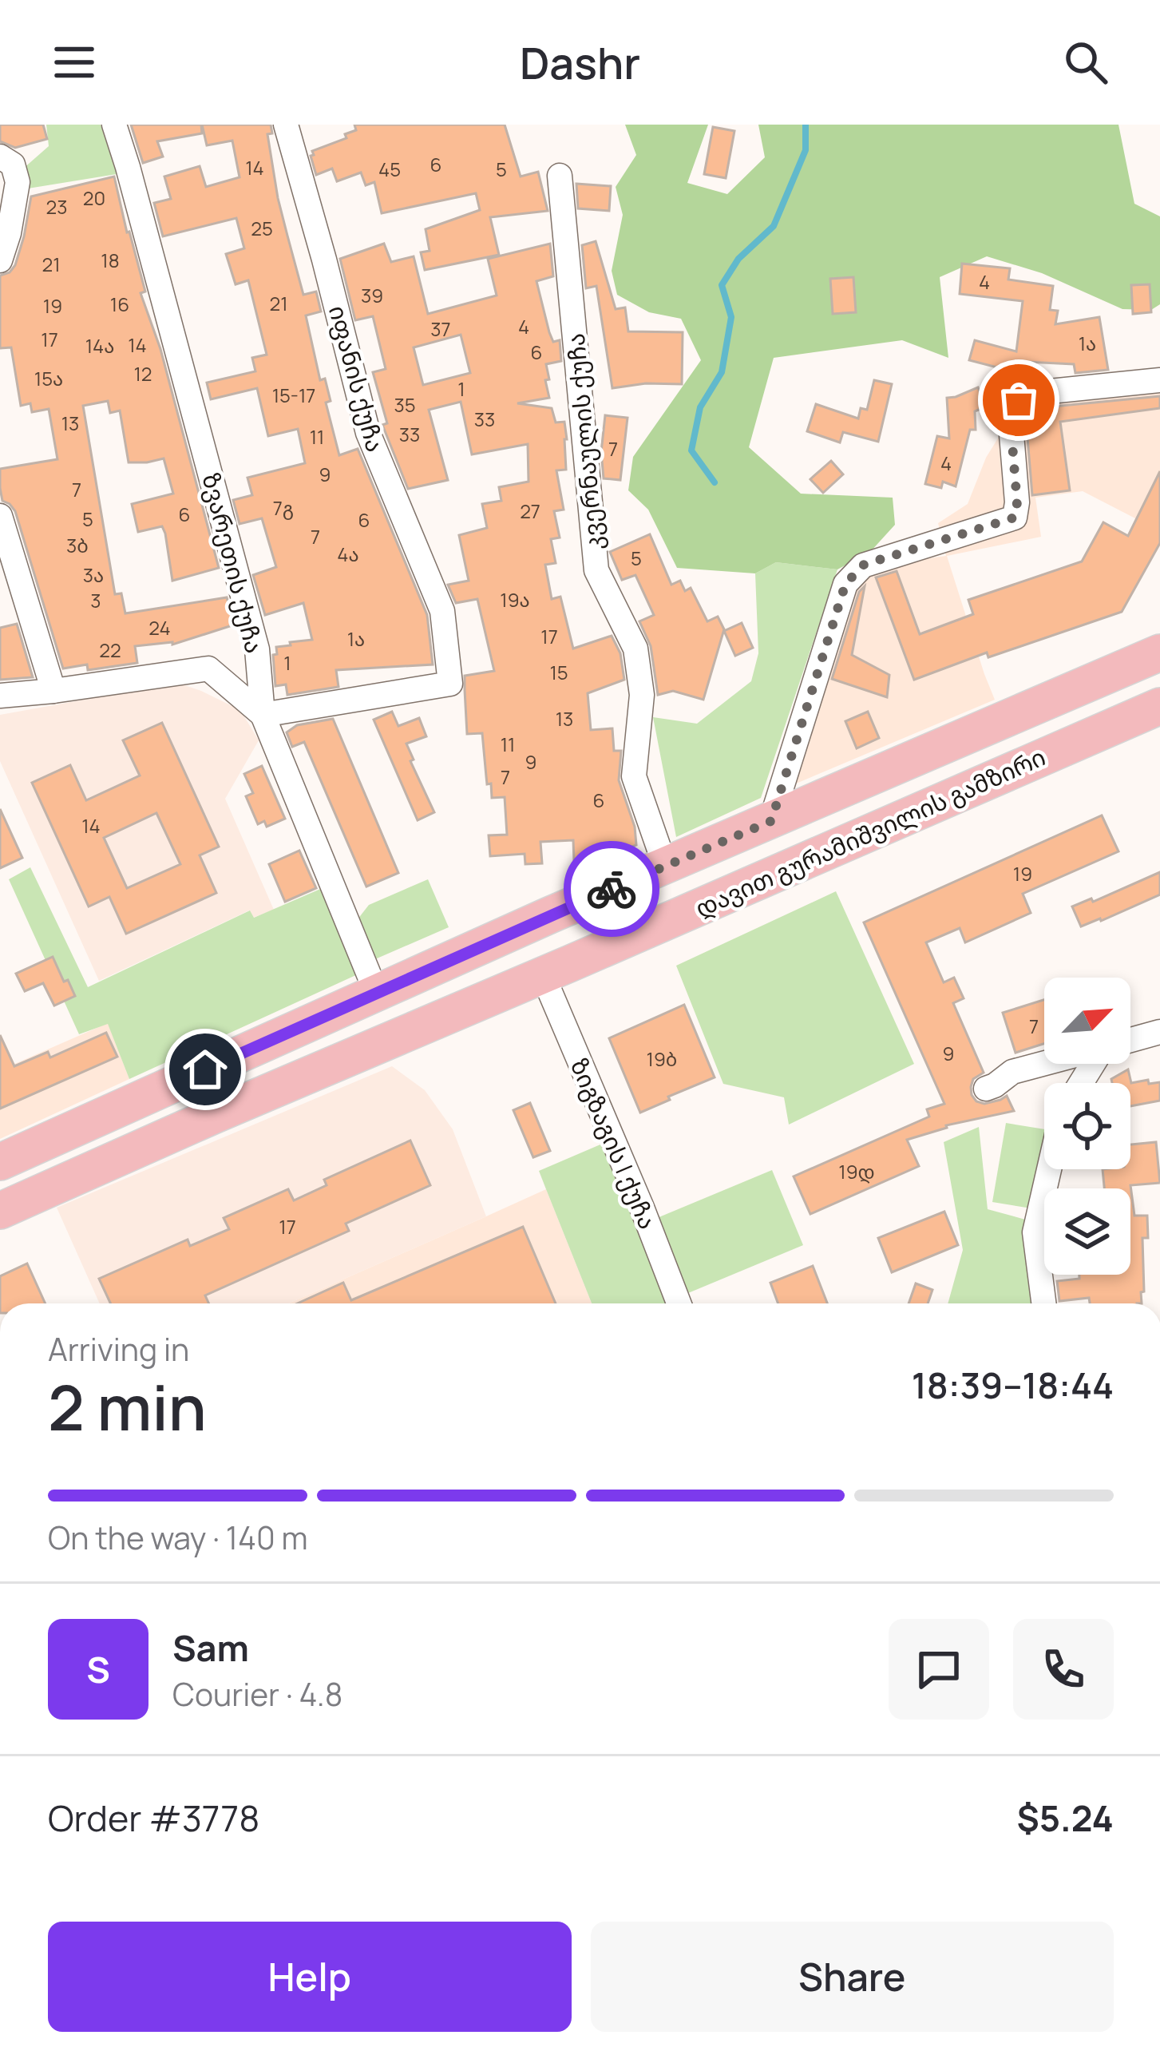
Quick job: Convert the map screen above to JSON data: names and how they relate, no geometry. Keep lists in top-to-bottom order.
{
  "streets": {
    "main road": ["დავით გურამიშვილის გამზირი"],
    "street": [
      "იფანის ქუჩა",
      "კვერნაულის ქუჩა",
      "ზვარეთის ქუჩა",
      "ზიგზაგის I ქუჩა"
    ]
  },
  "crossings": [
    ["იფანის ქუჩა", "ზვარეთის ქუჩა"],
    ["კვერნაულის ქუჩა", "დავით გურამიშვილის გამზირი"],
    ["ზვარეთის ქუჩა", "დავით გურამიშვილის გამზირი"],
    ["დავით გურამიშვილის გამზირი", "ზიგზაგის I ქუჩა"]
  ],
  "house_numbers": [
    "6",
    "14",
    "45",
    "5",
    "20",
    "23",
    "25",
    "18",
    "21",
    "4",
    "39",
    "21",
    "16",
    "19",
    "4",
    "37",
    "17",
    "1ა",
    "14",
    "14ა",
    "6",
    "12",
    "15ა",
    "1",
    "15-17",
    "35",
    "33",
    "13",
    "33",
    "11",
    "7",
    "4",
    "9",
    "7",
    "7გ",
    "27",
    "6",
    "5",
    "6",
    "7",
    "3ბ",
    "4ა",
    "5",
    "3ა",
    "19ა",
    "3",
    "24",
    "17",
    "1ა",
    "22",
    "1",
    "15",
    "13",
    "11",
    "9",
    "7",
    "6",
    "14",
    "19",
    "7",
    "9",
    "19ბ",
    "19დ",
    "17"
  ],
  "north": "top right",
  "page": {
    "header": "Dashr",
    "heading": ["2 min", "Arriving in", "18:39–18:44"],
    "panel": [
      "Sam",
      "Courier · 4.8",
      "Order #3778",
      "$5.24"
    ],
    "bar": "On the way · 140 m",
    "round": "S",
    "buttons": ["Help", "Share"]
  }
}
